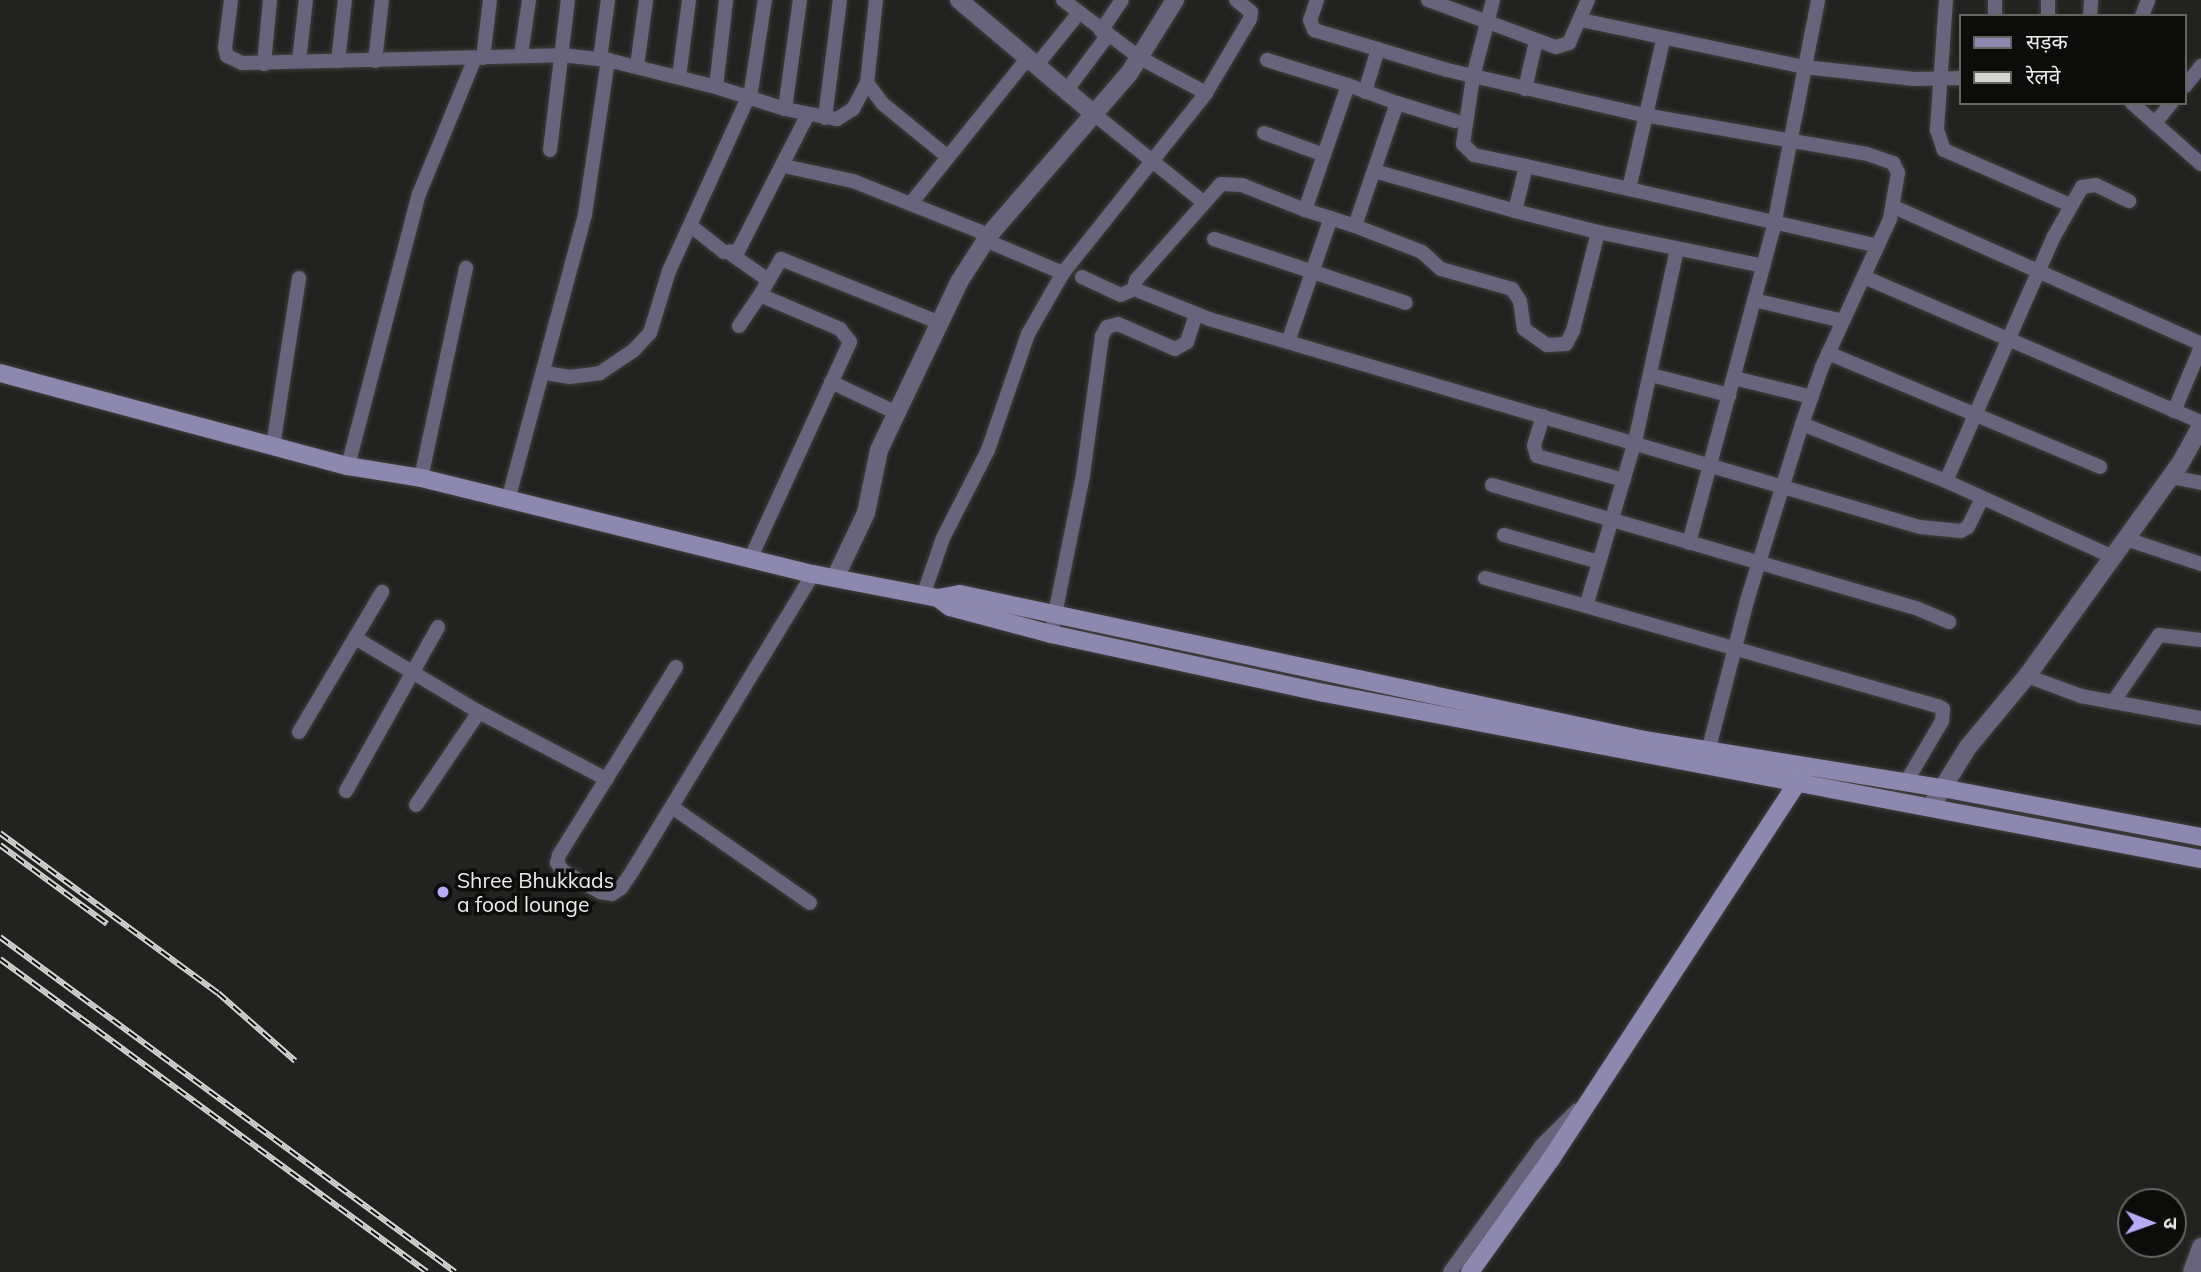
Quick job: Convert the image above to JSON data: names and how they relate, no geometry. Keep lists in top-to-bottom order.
{
  "places": ["Shree Bhukkads a food lounge"],
  "legend": ["सड़क", "रेलवे"],
  "north": "right"
}
